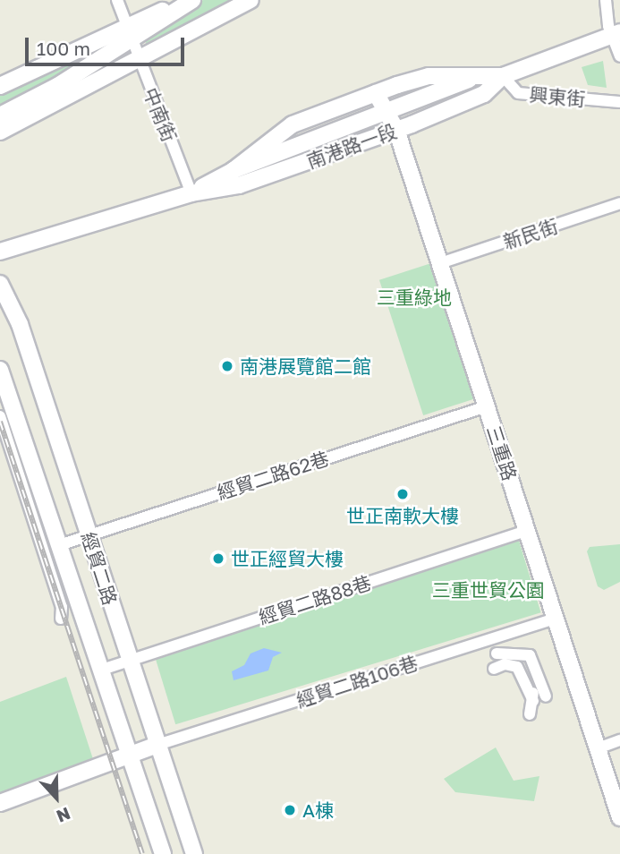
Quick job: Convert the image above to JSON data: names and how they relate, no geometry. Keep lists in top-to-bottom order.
{
  "streets": {
    "main road": ["南港路一段", "三重路", "經貿二路"],
    "street": [
      "興東街",
      "中南街",
      "新民街",
      "經貿二路62巷",
      "經貿二路88巷",
      "經貿二路106巷"
    ]
  },
  "crossings": [
    ["興東街", "南港路一段"],
    ["中南街", "南港路一段"],
    ["南港路一段", "三重路"],
    ["新民街", "三重路"],
    ["三重路", "經貿二路62巷"],
    ["三重路", "經貿二路88巷"],
    ["三重路", "經貿二路106巷"],
    ["經貿二路62巷", "經貿二路"],
    ["經貿二路", "經貿二路88巷"],
    ["經貿二路", "經貿二路106巷"]
  ],
  "parks": ["三重綠地", "三重世貿公園"],
  "places": [
    "南港展覽館二館",
    "世正南軟大樓",
    "世正經貿大樓",
    "A棟"
  ],
  "scale_bar": "100 m",
  "north": "bottom"
}
